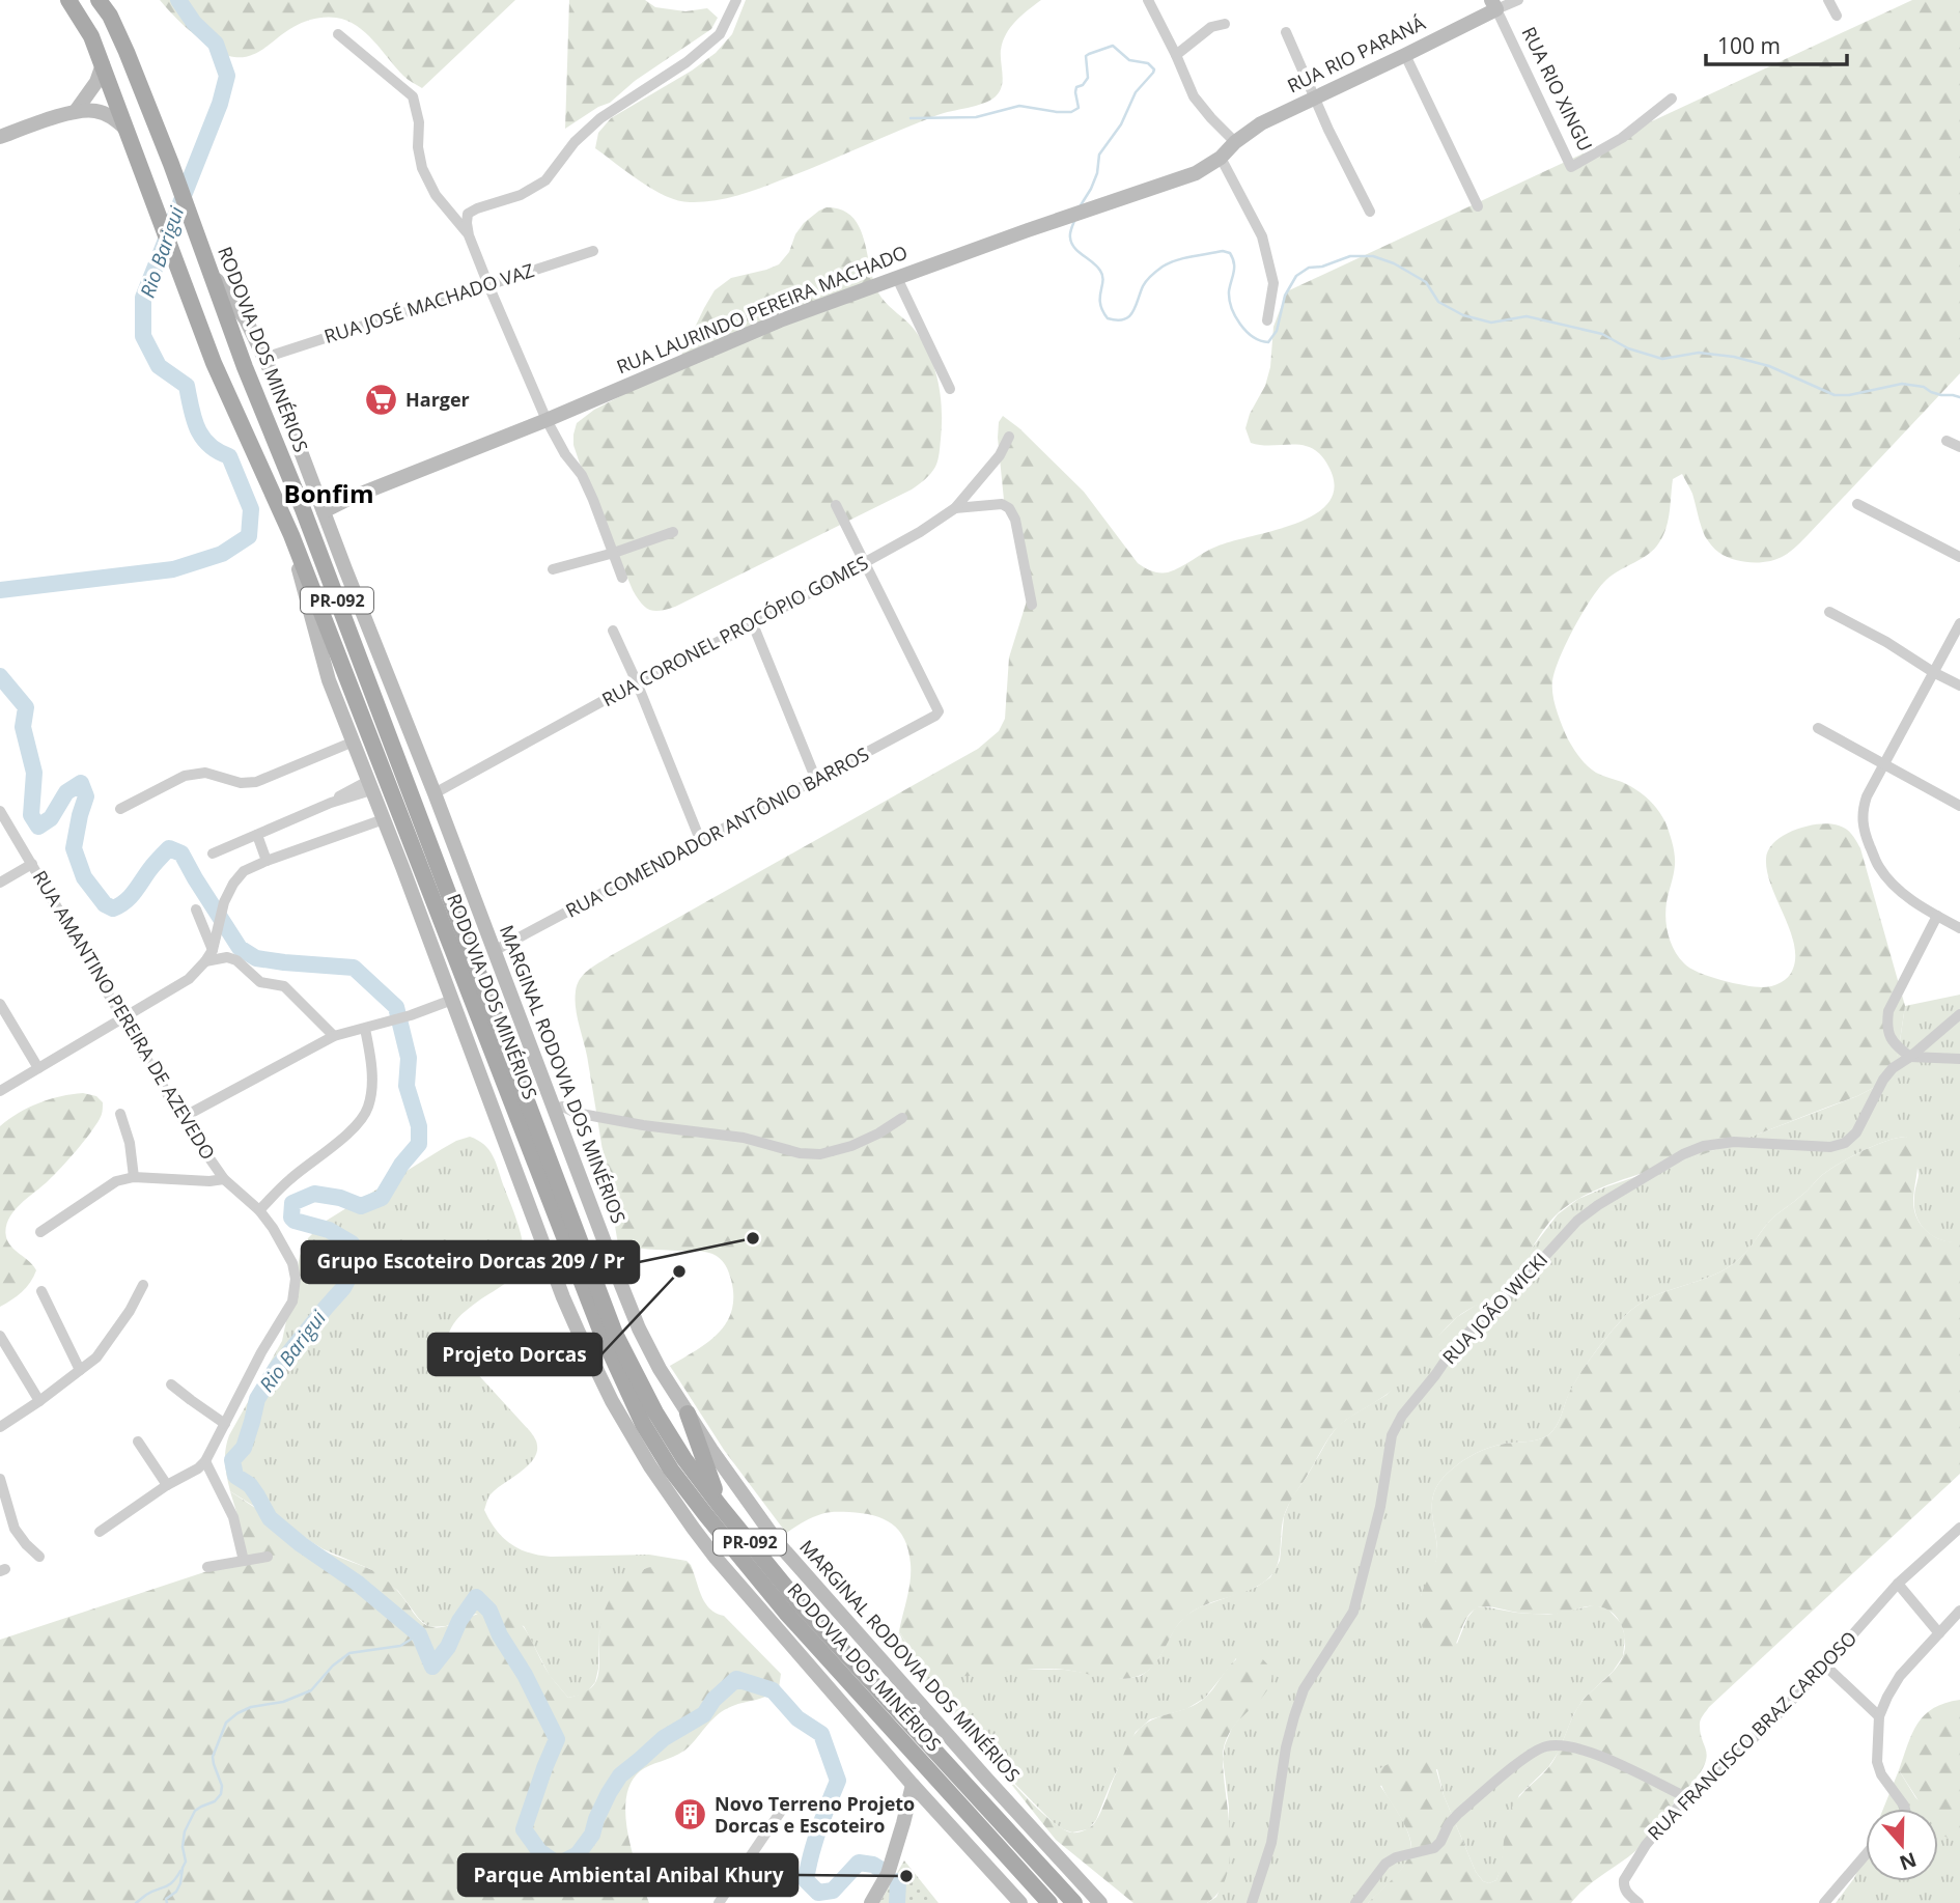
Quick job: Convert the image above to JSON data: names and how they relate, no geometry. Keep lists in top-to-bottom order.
{
  "streets": {
    "main road": [
      "RUA RIO PARANÁ",
      "RUA LAURINDO PEREIRA MACHADO",
      "RODOVIA DOS MINÉRIOS",
      "PR-092",
      "MARGINAL RODOVIA DOS MINÉRIOS"
    ],
    "street": [
      "RUA RIO XINGU",
      "RUA JOSÉ MACHADO VAZ",
      "RUA CORONEL PROCÓPIO GOMES",
      "RUA COMENDADOR ANTÔNIO BARROS",
      "RUA AMANTINO PEREIRA DE AZEVEDO",
      "RUA JOÃO WICKI",
      "RUA FRANCISCO BRAZ CARDOSO"
    ]
  },
  "crossings": [
    ["RUA RIO PARANÁ", "RUA RIO XINGU"],
    ["RUA RIO PARANÁ", "RUA LAURINDO PEREIRA MACHADO"],
    ["RUA JOSÉ MACHADO VAZ", "MARGINAL RODOVIA DOS MINÉRIOS"],
    ["RUA LAURINDO PEREIRA MACHADO", "MARGINAL RODOVIA DOS MINÉRIOS"],
    ["RODOVIA DOS MINÉRIOS", "MARGINAL RODOVIA DOS MINÉRIOS"],
    ["RUA CORONEL PROCÓPIO GOMES", "RUA COMENDADOR ANTÔNIO BARROS"],
    ["RUA CORONEL PROCÓPIO GOMES", "MARGINAL RODOVIA DOS MINÉRIOS"],
    ["RUA COMENDADOR ANTÔNIO BARROS", "MARGINAL RODOVIA DOS MINÉRIOS"]
  ],
  "districts": ["Bonfim"],
  "water": ["Rio Barigui"],
  "places": {
    "supermarket": ["Harger"],
    "other": ["Grupo Escoteiro Dorcas 209 / Pr", "Projeto Dorcas", "Parque Ambiental Anibal Khury"],
    "building": ["Novo Terreno Projeto Dorcas e Escoteiro"]
  },
  "scale_bar": "100 m",
  "north": "bottom"
}
